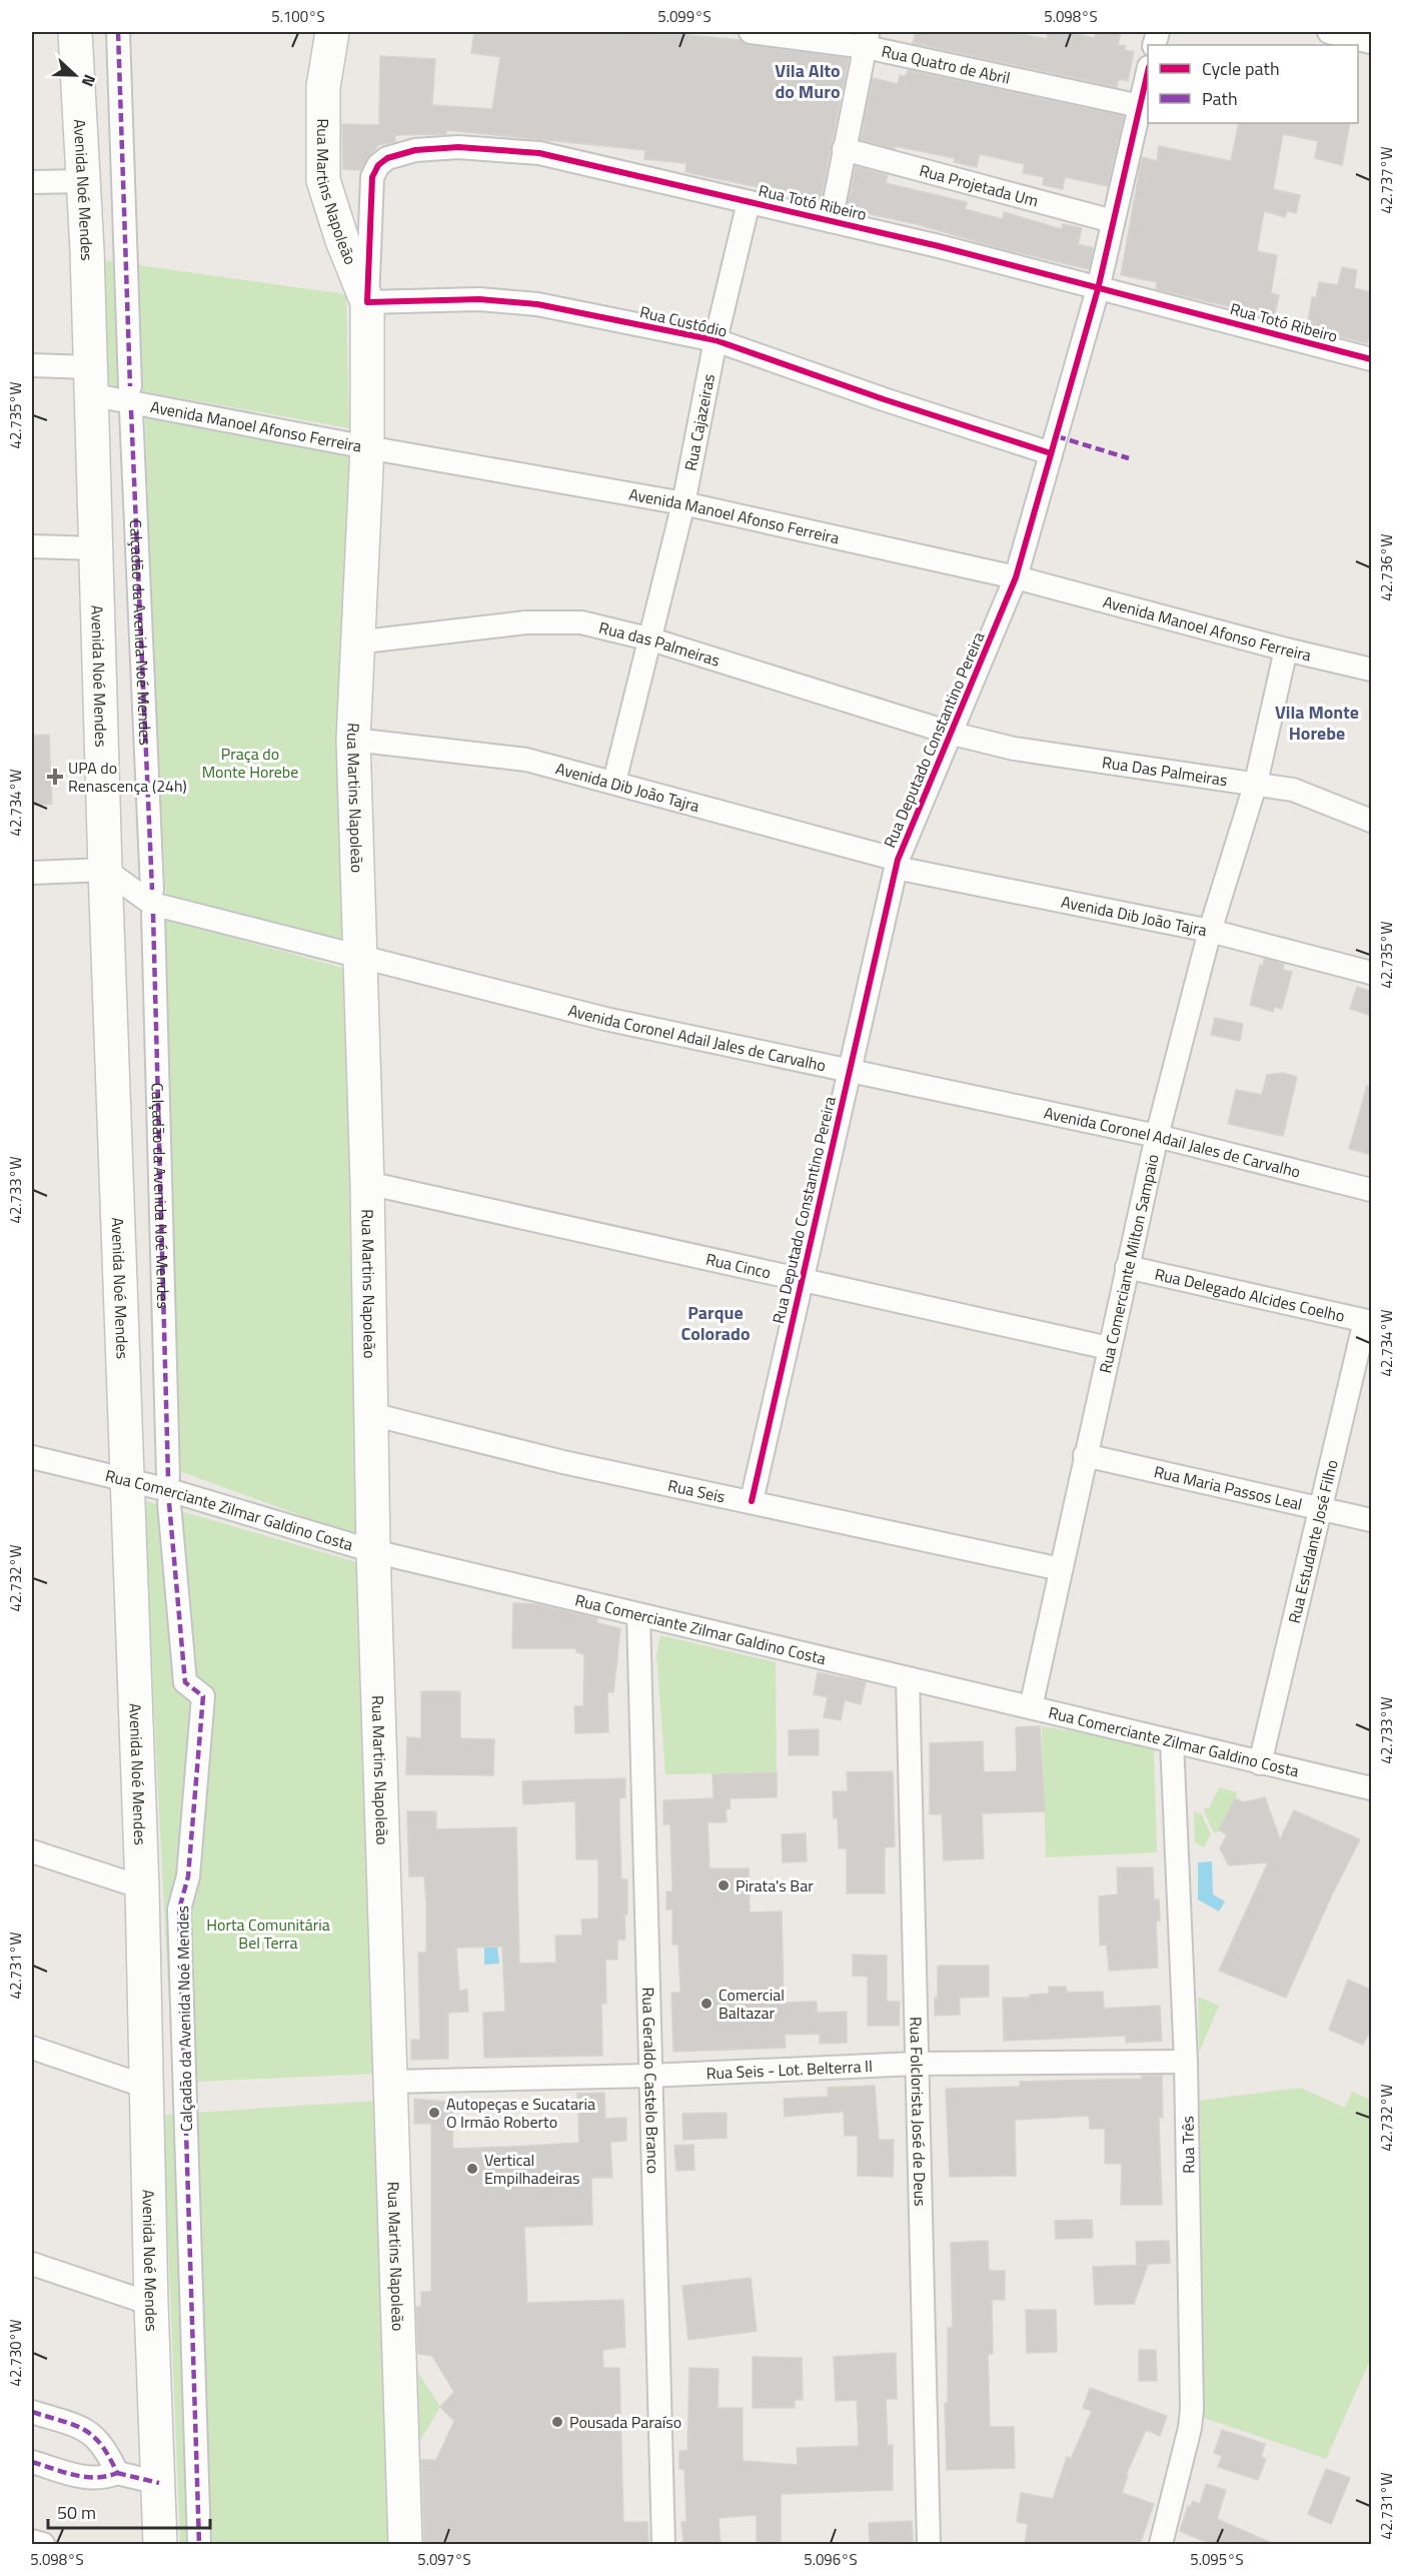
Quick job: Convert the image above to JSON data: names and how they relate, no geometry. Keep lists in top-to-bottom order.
{
  "streets": {
    "main road": ["Avenida Noé Mendes", "Rua Martins Napoleão"],
    "street": [
      "Rua Quatro de Abril",
      "Rua Projetada Um",
      "Rua Totó Ribeiro",
      "Rua Custódio",
      "Rua Cajazeiras",
      "Avenida Manoel Afonso Ferreira",
      "Calçadão da Avenida Noé Mendes",
      "Rua das Palmeiras",
      "Rua Deputado Constantino Pereira",
      "Rua Das Palmeiras",
      "Avenida Dib João Tajra",
      "Avenida Coronel Adail Jales de Carvalho",
      "Rua Comerciante Milton Sampaio",
      "Rua Cinco",
      "Rua Delegado Alcides Coelho",
      "Rua Maria Passos Leal",
      "Rua Seis",
      "Rua Comerciante Zilmar Galdino Costa",
      "Rua Estudante José Filho",
      "Rua Seis - Lot. Belterra II",
      "Rua Geraldo Castelo Branco",
      "Rua Folclorista José de Deus",
      "Rua Três"
    ]
  },
  "crossings": [
    ["Rua Quatro de Abril", "Rua Deputado Constantino Pereira"],
    ["Rua Projetada Um", "Rua Deputado Constantino Pereira"],
    ["Avenida Noé Mendes", "Avenida Manoel Afonso Ferreira"],
    ["Avenida Noé Mendes", "Avenida Coronel Adail Jales de Carvalho"],
    ["Avenida Noé Mendes", "Rua Comerciante Zilmar Galdino Costa"],
    ["Rua Martins Napoleão", "Rua Totó Ribeiro"],
    ["Rua Martins Napoleão", "Rua Custódio"],
    ["Rua Martins Napoleão", "Avenida Manoel Afonso Ferreira"],
    ["Rua Martins Napoleão", "Rua das Palmeiras"],
    ["Rua Martins Napoleão", "Avenida Dib João Tajra"],
    ["Rua Martins Napoleão", "Avenida Coronel Adail Jales de Carvalho"],
    ["Rua Martins Napoleão", "Rua Cinco"],
    ["Rua Martins Napoleão", "Rua Seis"],
    ["Rua Martins Napoleão", "Rua Comerciante Zilmar Galdino Costa"],
    ["Rua Martins Napoleão", "Rua Seis - Lot. Belterra II"],
    ["Rua Totó Ribeiro", "Rua Custódio"],
    ["Rua Totó Ribeiro", "Rua Cajazeiras"],
    ["Rua Totó Ribeiro", "Rua Deputado Constantino Pereira"],
    ["Rua Custódio", "Rua Cajazeiras"],
    ["Rua Custódio", "Rua Deputado Constantino Pereira"],
    ["Rua Cajazeiras", "Avenida Manoel Afonso Ferreira"],
    ["Rua Cajazeiras", "Rua das Palmeiras"],
    ["Rua Cajazeiras", "Avenida Dib João Tajra"],
    ["Avenida Manoel Afonso Ferreira", "Rua Deputado Constantino Pereira"],
    ["Avenida Manoel Afonso Ferreira", "Rua Comerciante Milton Sampaio"],
    ["Rua das Palmeiras", "Rua Deputado Constantino Pereira"],
    ["Rua das Palmeiras", "Rua Das Palmeiras"],
    ["Rua Deputado Constantino Pereira", "Rua Das Palmeiras"],
    ["Rua Deputado Constantino Pereira", "Avenida Dib João Tajra"],
    ["Rua Deputado Constantino Pereira", "Avenida Coronel Adail Jales de Carvalho"],
    ["Rua Deputado Constantino Pereira", "Rua Cinco"],
    ["Rua Deputado Constantino Pereira", "Rua Seis"],
    ["Rua Das Palmeiras", "Rua Comerciante Milton Sampaio"],
    ["Avenida Dib João Tajra", "Rua Comerciante Milton Sampaio"],
    ["Avenida Coronel Adail Jales de Carvalho", "Rua Comerciante Milton Sampaio"],
    ["Rua Comerciante Milton Sampaio", "Rua Cinco"],
    ["Rua Comerciante Milton Sampaio", "Rua Delegado Alcides Coelho"],
    ["Rua Comerciante Milton Sampaio", "Rua Maria Passos Leal"],
    ["Rua Comerciante Milton Sampaio", "Rua Seis"],
    ["Rua Comerciante Milton Sampaio", "Rua Comerciante Zilmar Galdino Costa"],
    ["Rua Delegado Alcides Coelho", "Rua Estudante José Filho"],
    ["Rua Maria Passos Leal", "Rua Estudante José Filho"],
    ["Rua Comerciante Zilmar Galdino Costa", "Rua Estudante José Filho"],
    ["Rua Comerciante Zilmar Galdino Costa", "Rua Geraldo Castelo Branco"],
    ["Rua Comerciante Zilmar Galdino Costa", "Rua Folclorista José de Deus"],
    ["Rua Comerciante Zilmar Galdino Costa", "Rua Três"],
    ["Rua Seis - Lot. Belterra II", "Rua Geraldo Castelo Branco"],
    ["Rua Seis - Lot. Belterra II", "Rua Folclorista José de Deus"],
    ["Rua Seis - Lot. Belterra II", "Rua Três"]
  ],
  "districts": ["Vila Alto do Muro", "Vila Monte Horebe", "Parque Colorado"],
  "parks": ["Praça do Monte Horebe", "Horta Comunitária Bel Terra"],
  "places": {
    "health": ["UPA do Renascença (24h)"],
    "other": [
      "Pirata's Bar",
      "Comercial Baltazar",
      "Autopeças e Sucataria O Irmão Roberto",
      "Vertical Empilhadeiras",
      "Pousada Paraíso"
    ]
  },
  "legend": ["Cycle path", "Path"],
  "scale_bar": "50 m",
  "north": "right",
  "coordinates": [
    "5.100°S",
    "5.099°S",
    "5.098°S",
    "42.737°W",
    "42.735°W",
    "42.736°W",
    "42.734°W",
    "42.733°W",
    "42.732°W",
    "42.731°W",
    "42.730°W",
    "5.097°S",
    "5.096°S",
    "5.095°S"
  ]
}
